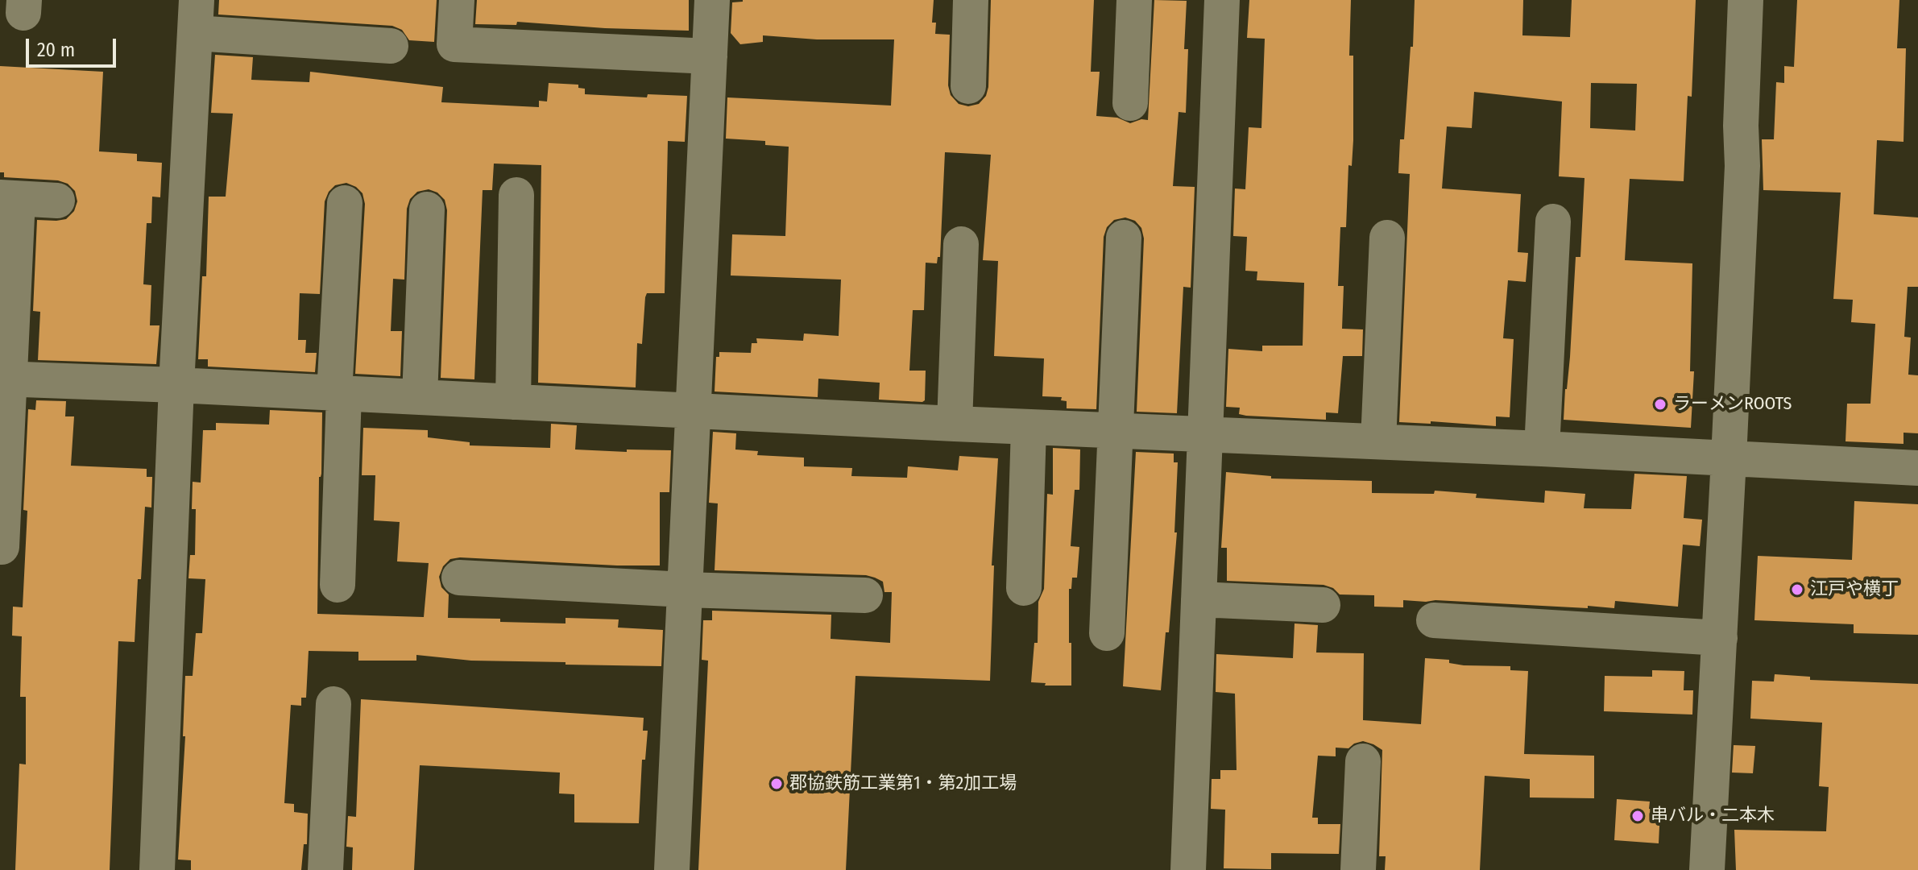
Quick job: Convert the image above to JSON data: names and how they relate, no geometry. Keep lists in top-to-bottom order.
{
  "places": [
    "ラーメンROOTS",
    "江戸や横丁",
    "郡協鉄筋工業第1・第2加工場",
    "串バル・二本木"
  ],
  "scale_bar": "20 m"
}
